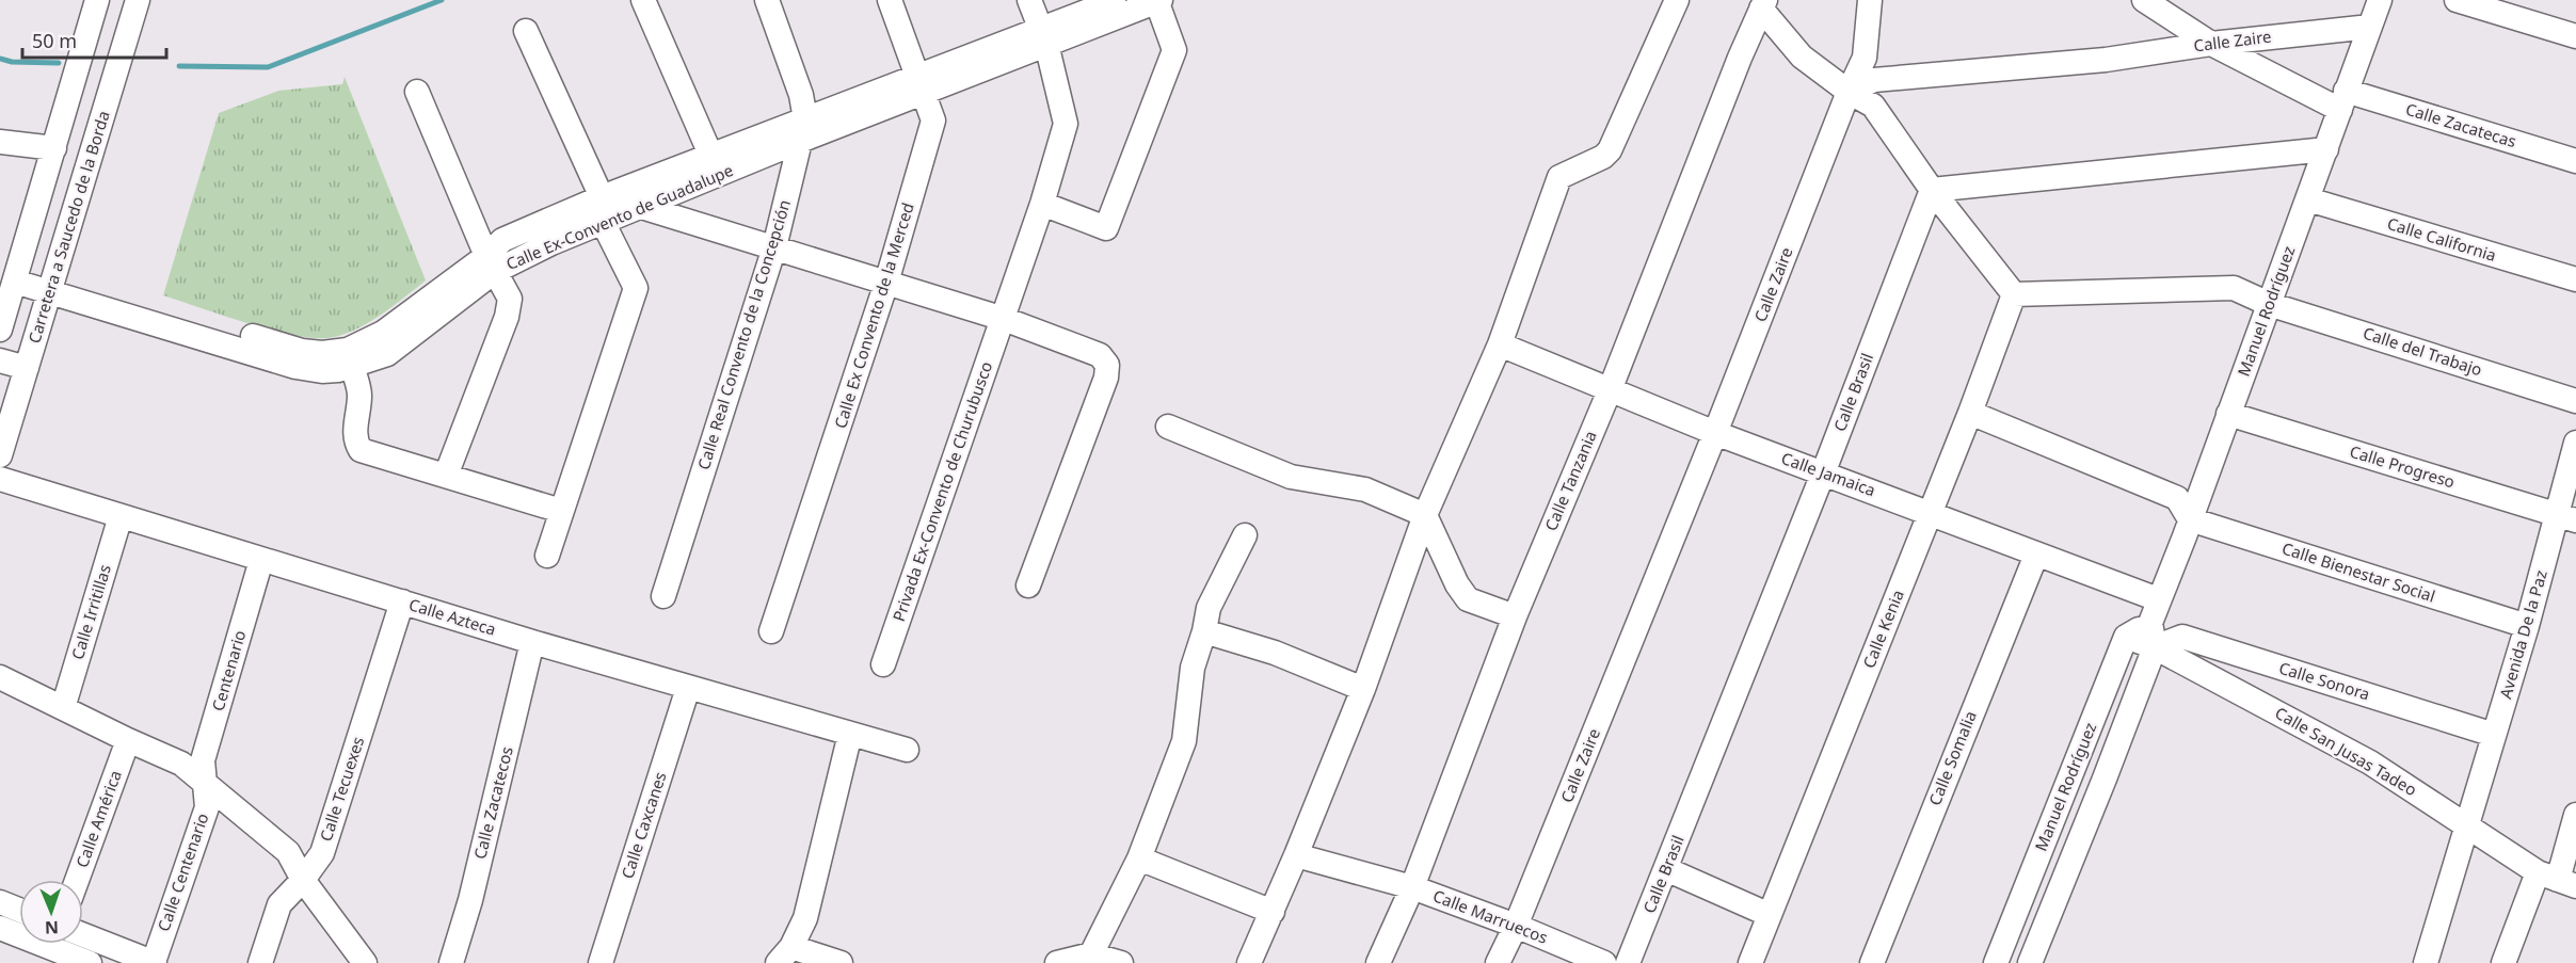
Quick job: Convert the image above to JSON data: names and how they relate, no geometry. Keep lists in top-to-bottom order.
{
  "streets": {
    "street": [
      "Calle Zaire",
      "Calle Zacatecas",
      "Calle Ex-Convento de Guadalupe",
      "Carretera a Saucedo de la Borda",
      "Calle California",
      "Manuel Rodríguez",
      "Calle Ex Convento de la Merced",
      "Calle Real Convento de la Concepción",
      "Calle del Trabajo",
      "Calle Brasil",
      "Calle Progreso",
      "Calle Jamaica",
      "Calle Tanzania",
      "Privada Ex-Convento de Churubusco",
      "Calle Bienestar Social",
      "Calle Irritillas",
      "Calle Azteca",
      "Calle Kenia",
      "Avenida De la Paz",
      "Centenario",
      "Calle Sonora",
      "Calle San Jusas Tadeo",
      "Calle Somalia",
      "Calle Tecuexes",
      "Calle Zacatecos",
      "Calle América",
      "Calle Caxcanes",
      "Calle Centenario",
      "Calle Marruecos"
    ]
  },
  "crossings": [
    ["Calle Zaire", "Calle Zacatecas"],
    ["Calle Zaire", "Manuel Rodríguez"],
    ["Calle Zaire", "Calle Jamaica"],
    ["Calle Zaire", "Calle Marruecos"],
    ["Calle Zacatecas", "Manuel Rodríguez"],
    ["Calle Ex-Convento de Guadalupe", "Carretera a Saucedo de la Borda"],
    ["Calle Ex-Convento de Guadalupe", "Calle Ex Convento de la Merced"],
    ["Calle Ex-Convento de Guadalupe", "Calle Real Convento de la Concepción"],
    ["Calle Ex-Convento de Guadalupe", "Privada Ex-Convento de Churubusco"],
    ["Calle California", "Manuel Rodríguez"],
    ["Manuel Rodríguez", "Calle del Trabajo"],
    ["Manuel Rodríguez", "Calle Progreso"],
    ["Manuel Rodríguez", "Calle Jamaica"],
    ["Manuel Rodríguez", "Calle Bienestar Social"],
    ["Manuel Rodríguez", "Calle Sonora"],
    ["Manuel Rodríguez", "Calle San Jusas Tadeo"],
    ["Calle del Trabajo", "Calle Kenia"],
    ["Calle Brasil", "Calle Jamaica"],
    ["Calle Progreso", "Avenida De la Paz"],
    ["Calle Jamaica", "Calle Tanzania"],
    ["Calle Jamaica", "Calle Kenia"],
    ["Calle Jamaica", "Calle Somalia"],
    ["Calle Tanzania", "Calle Marruecos"],
    ["Calle Bienestar Social", "Avenida De la Paz"],
    ["Calle Irritillas", "Calle Azteca"],
    ["Calle Azteca", "Centenario"],
    ["Calle Azteca", "Calle Tecuexes"],
    ["Calle Azteca", "Calle Zacatecos"],
    ["Calle Azteca", "Calle Caxcanes"],
    ["Avenida De la Paz", "Calle Sonora"],
    ["Avenida De la Paz", "Calle San Jusas Tadeo"],
    ["Centenario", "Calle Centenario"],
    ["Calle Sonora", "Calle San Jusas Tadeo"]
  ],
  "scale_bar": "50 m",
  "north": "bottom"
}
